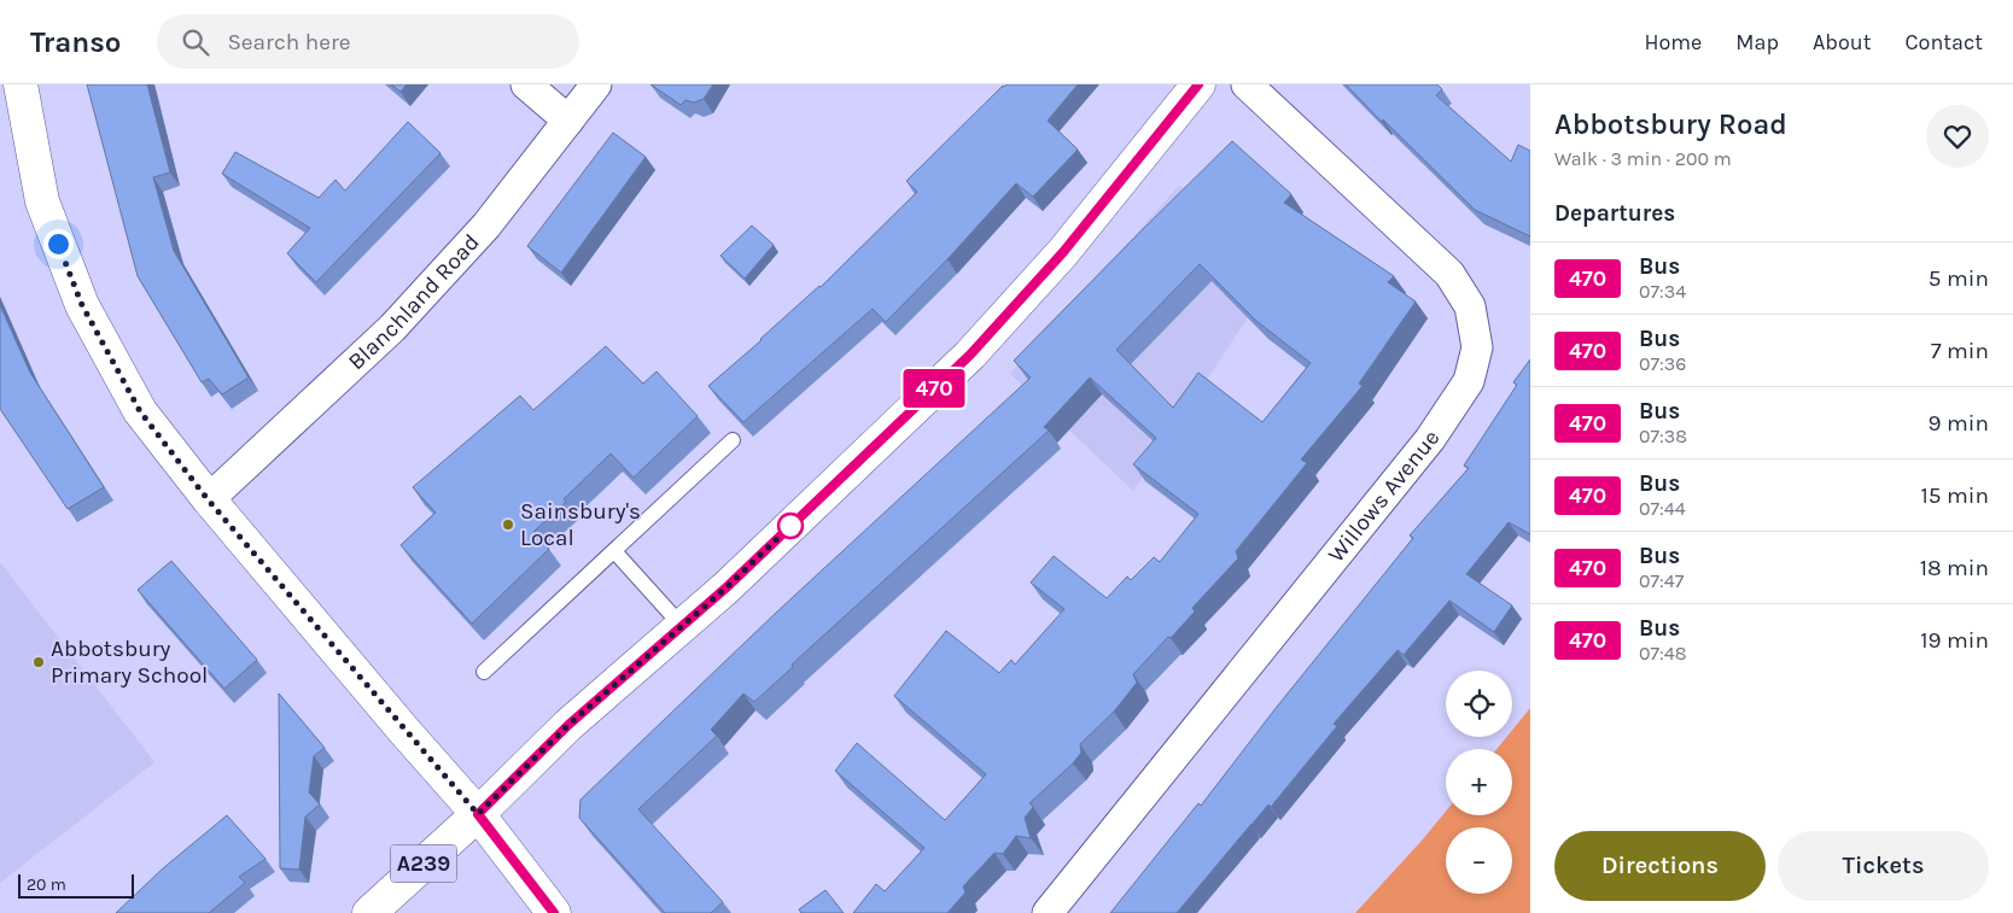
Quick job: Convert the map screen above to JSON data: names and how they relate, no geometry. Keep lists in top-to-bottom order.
{
  "streets": {
    "main road": ["A239"],
    "street": ["Blanchland Road", "Willows Avenue"]
  },
  "places": ["Sainsbury's Local", "Abbotsbury Primary School"],
  "lines": ["bus line 470"],
  "scale_bar": "20 m",
  "page": {
    "header": "Transo",
    "search": "Search here",
    "nav": [
      "Home",
      "Map",
      "About",
      "Contact"
    ],
    "on_map": "470",
    "heading": [
      ["Abbotsbury Road", "Walk · 3 min · 200 m"],
      "Departures"
    ],
    "list": [
      {
        "mark": "470",
        "name": "Bus",
        "note": "07:34",
        "value": "5 min"
      },
      {
        "mark": "470",
        "name": "Bus",
        "note": "07:36",
        "value": "7 min"
      },
      {
        "mark": "470",
        "name": "Bus",
        "note": "07:38",
        "value": "9 min"
      },
      {
        "mark": "470",
        "name": "Bus",
        "note": "07:44",
        "value": "15 min"
      },
      {
        "mark": "470",
        "name": "Bus",
        "note": "07:47",
        "value": "18 min"
      },
      {
        "mark": "470",
        "name": "Bus",
        "note": "07:48",
        "value": "19 min"
      }
    ],
    "map_buttons": ["+", "−"],
    "buttons": ["Directions", "Tickets"],
    "scale": "20 m"
  }
}
